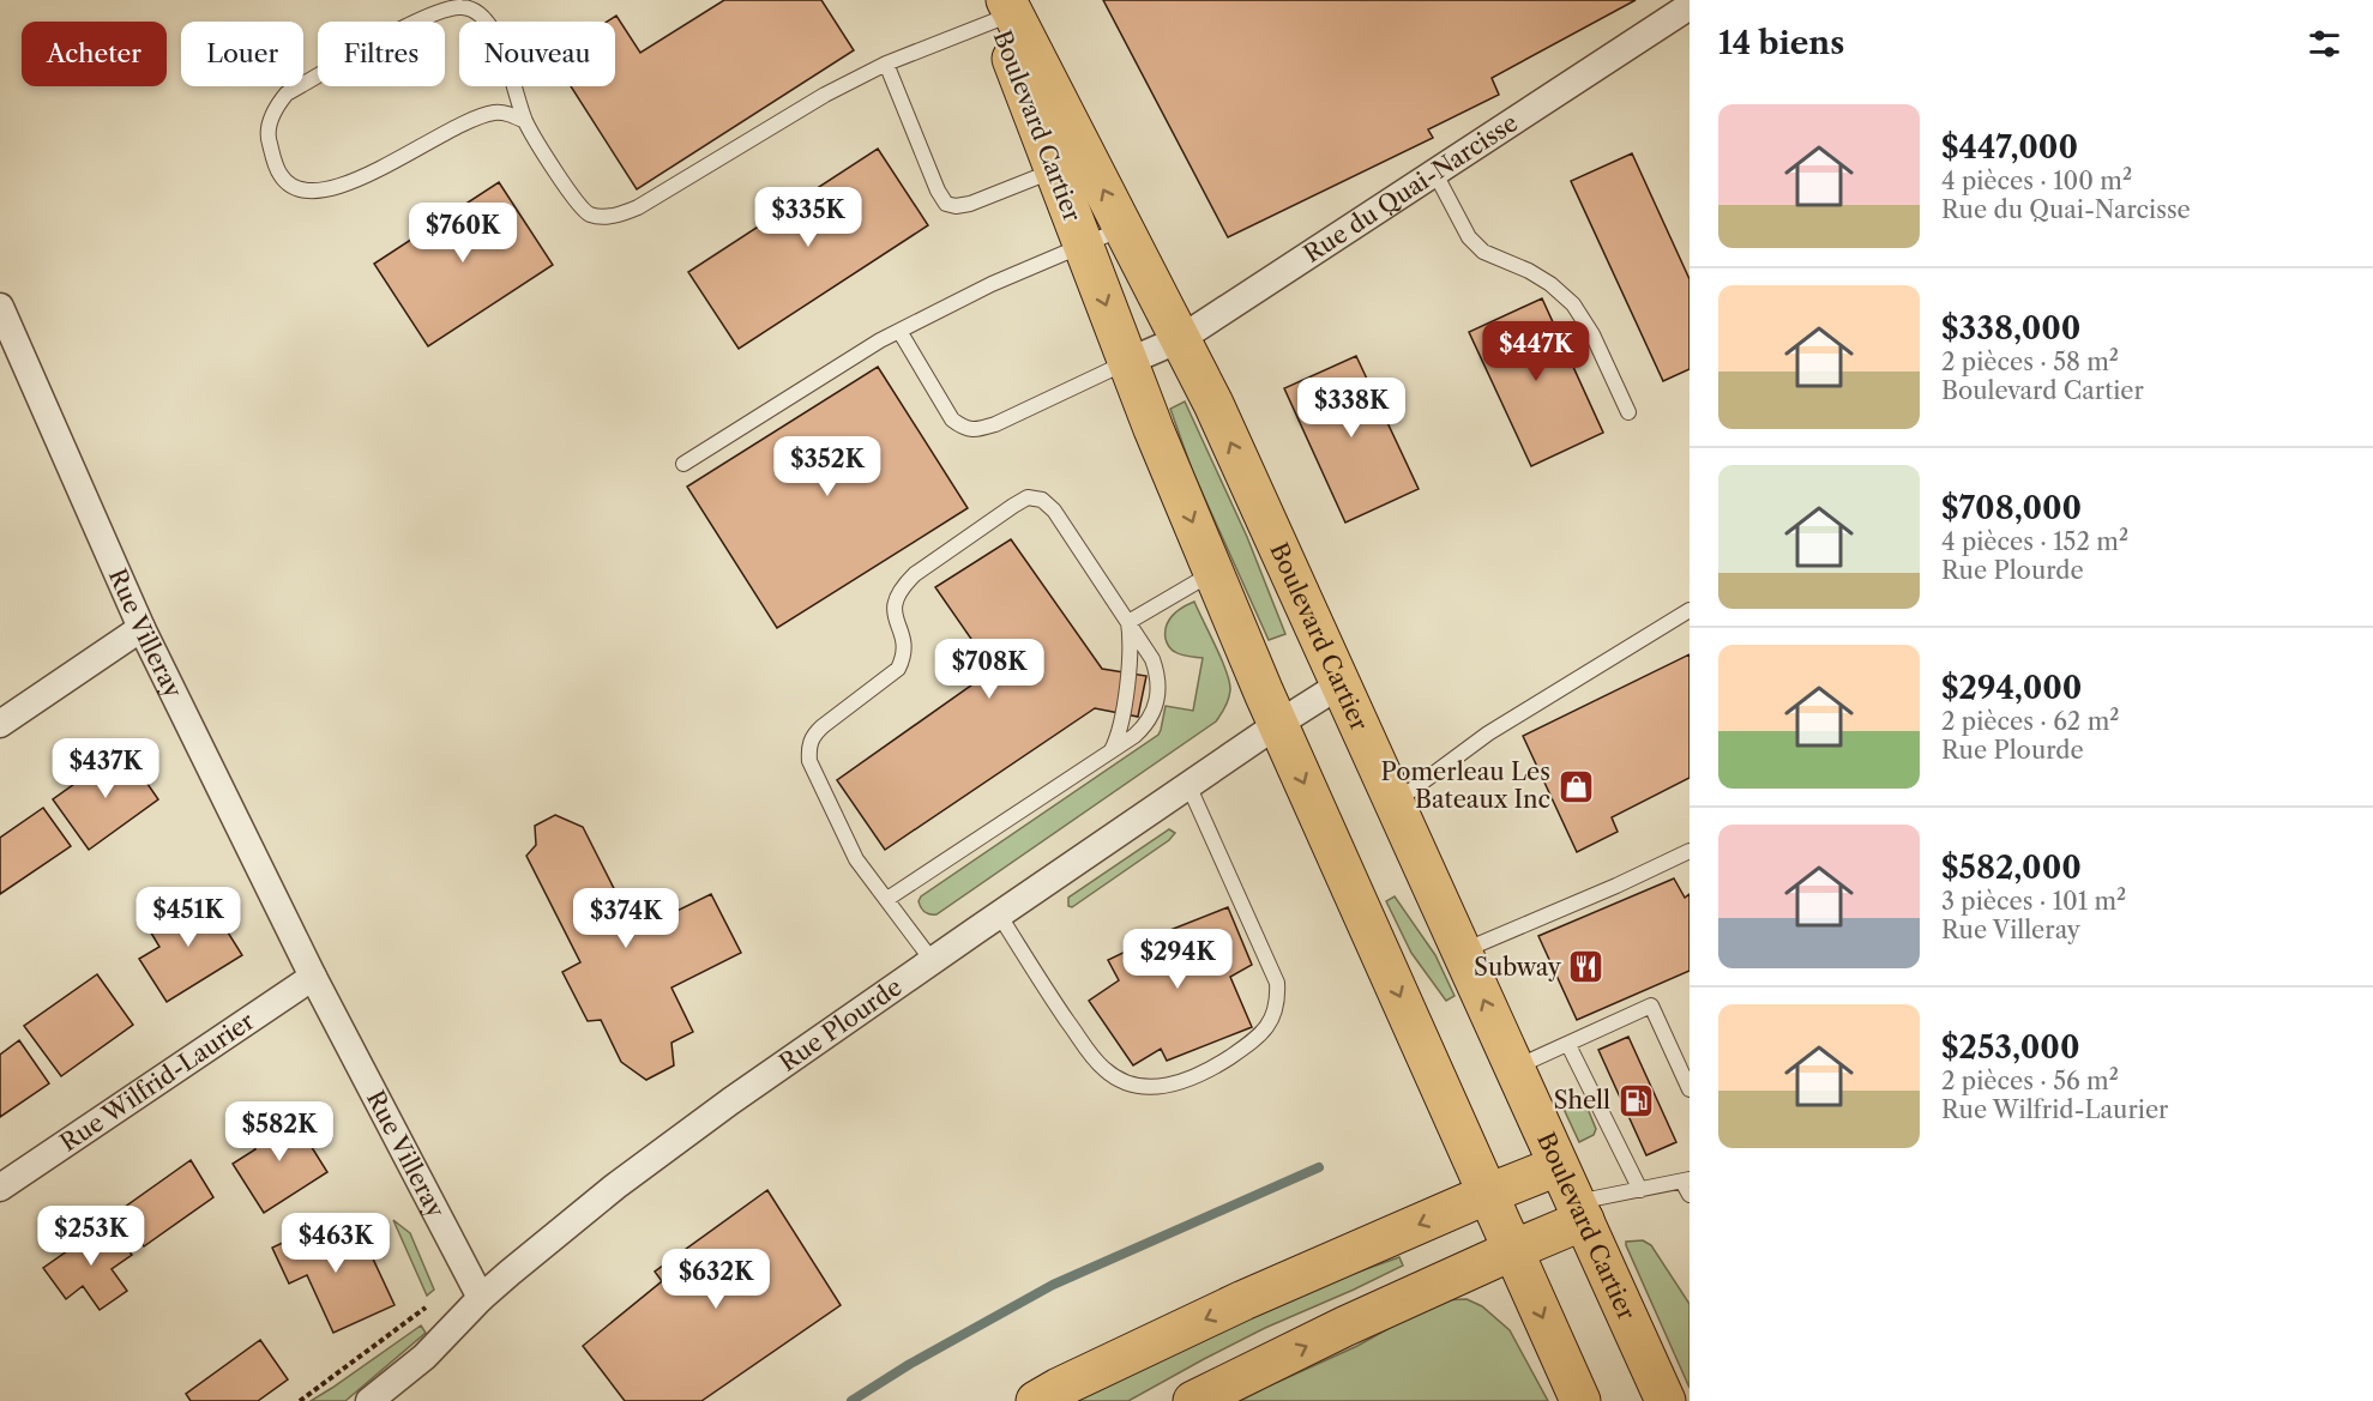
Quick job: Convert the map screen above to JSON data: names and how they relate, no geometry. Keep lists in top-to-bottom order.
{
  "streets": {
    "main road": ["Boulevard Cartier"],
    "street": [
      "Rue du Quai-Narcisse",
      "Rue Villeray",
      "Rue Plourde",
      "Rue Wilfrid-Laurier"
    ]
  },
  "crossings": [
    ["Boulevard Cartier", "Rue du Quai-Narcisse"],
    ["Boulevard Cartier", "Rue Plourde"],
    ["Rue Villeray", "Rue Plourde"],
    ["Rue Villeray", "Rue Wilfrid-Laurier"]
  ],
  "places": {
    "shop": ["Pomerleau Les Bateaux Inc"],
    "restaurant": ["Subway"],
    "fuel station": ["Shell"]
  },
  "page": {
    "heading": "14 biens",
    "chip": [
      "Acheter",
      "Louer",
      "Filtres",
      "Nouveau"
    ],
    "list": [
      {
        "name": "$447,000",
        "note": "4 pièces · 100 m² · Rue du Quai-Narcisse"
      },
      {
        "name": "$338,000",
        "note": "2 pièces · 58 m² · Boulevard Cartier"
      },
      {
        "name": "$708,000",
        "note": "4 pièces · 152 m² · Rue Plourde"
      },
      {
        "name": "$294,000",
        "note": "2 pièces · 62 m² · Rue Plourde"
      },
      {
        "name": "$582,000",
        "note": "3 pièces · 101 m² · Rue Villeray"
      },
      {
        "name": "$253,000",
        "note": "2 pièces · 56 m² · Rue Wilfrid-Laurier"
      }
    ],
    "price": [
      "$335K",
      "$760K",
      "$447K",
      "$338K",
      "$352K",
      "$708K",
      "$437K",
      "$451K",
      "$374K",
      "$294K",
      "$582K",
      "$253K",
      "$463K",
      "$632K"
    ]
  }
}
